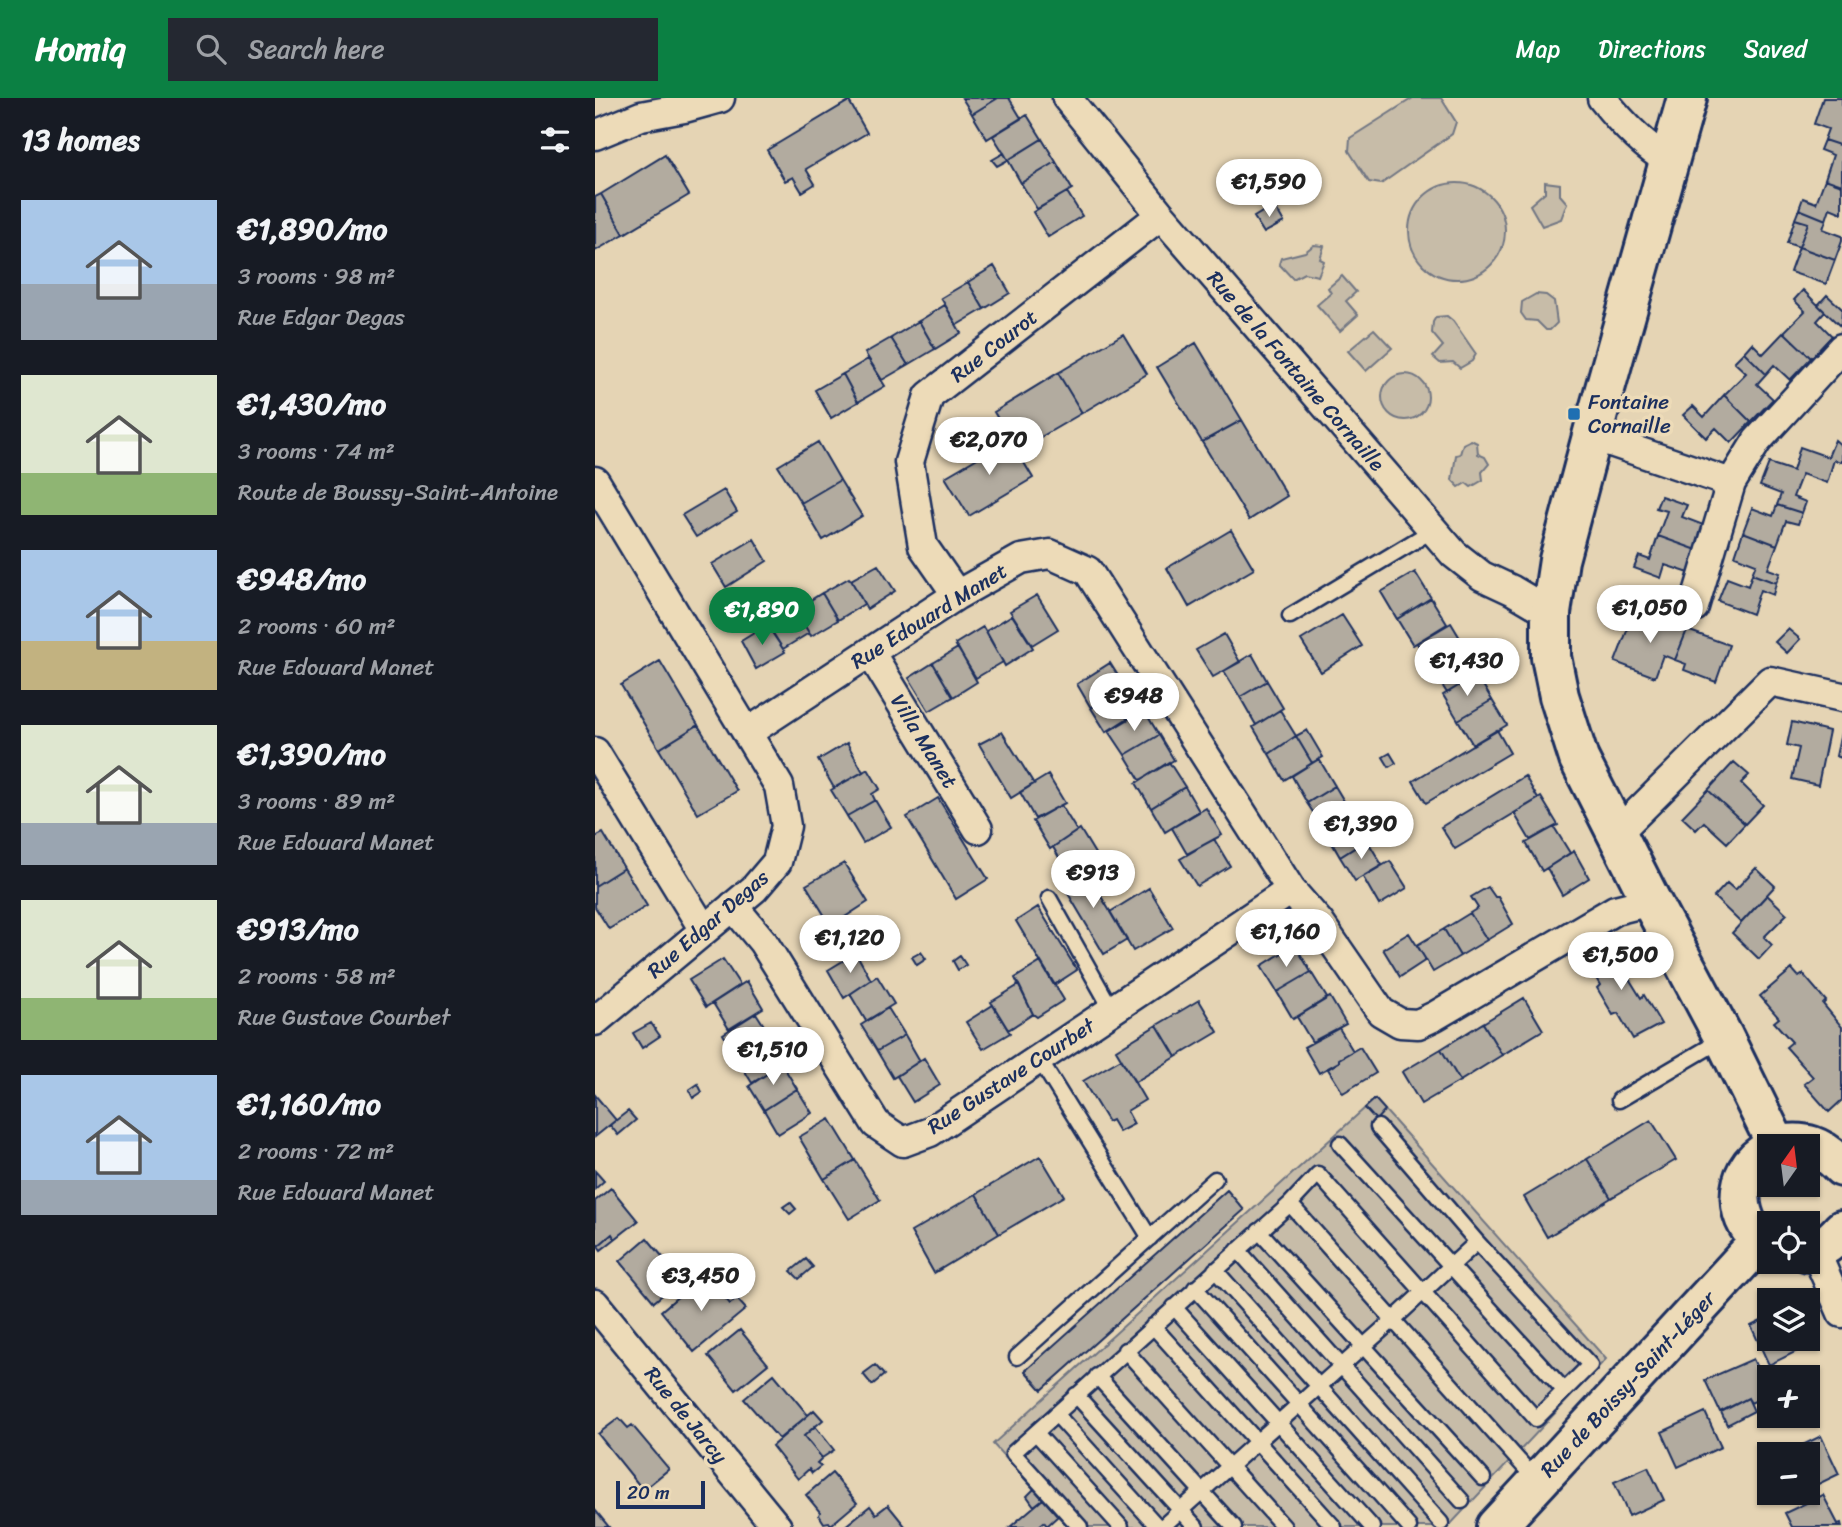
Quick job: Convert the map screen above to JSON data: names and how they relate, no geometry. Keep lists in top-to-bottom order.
{
  "streets": {
    "main road": ["Rue de Boissy-Saint-Léger"],
    "street": [
      "Rue Courot",
      "Rue de la Fontaine Cornaille",
      "Rue Edouard Manet",
      "Villa Manet",
      "Rue Edgar Degas",
      "Rue Gustave Courbet",
      "Rue de Jarcy"
    ]
  },
  "crossings": [
    ["Rue Courot", "Rue de la Fontaine Cornaille"],
    ["Rue Courot", "Rue Edouard Manet"],
    ["Rue Edouard Manet", "Villa Manet"],
    ["Rue Edouard Manet", "Rue Edgar Degas"],
    ["Rue Edouard Manet", "Rue Gustave Courbet"],
    ["Rue Edgar Degas", "Rue Gustave Courbet"]
  ],
  "places": {
    "transit": ["Fontaine Cornaille"]
  },
  "scale_bar": "20 m",
  "north": "top",
  "page": {
    "header": "Homiq",
    "search": "Search here",
    "nav": ["Map", "Directions", "Saved"],
    "heading": "13 homes",
    "price": [
      "€1,590",
      "€2,070",
      "€1,050",
      "€1,890",
      "€1,430",
      "€948",
      "€1,390",
      "€913",
      "€1,160",
      "€1,120",
      "€1,500",
      "€1,510",
      "€3,450"
    ],
    "list": [
      {
        "name": "€1,890/mo",
        "note": "3 rooms · 98 m² · Rue Edgar Degas"
      },
      {
        "name": "€1,430/mo",
        "note": "3 rooms · 74 m² · Route de Boussy-Saint-Antoine"
      },
      {
        "name": "€948/mo",
        "note": "2 rooms · 60 m² · Rue Edouard Manet"
      },
      {
        "name": "€1,390/mo",
        "note": "3 rooms · 89 m² · Rue Edouard Manet"
      },
      {
        "name": "€913/mo",
        "note": "2 rooms · 58 m² · Rue Gustave Courbet"
      },
      {
        "name": "€1,160/mo",
        "note": "2 rooms · 72 m² · Rue Edouard Manet"
      }
    ],
    "map_buttons": ["+", "−"],
    "scale": "20 m"
  }
}
